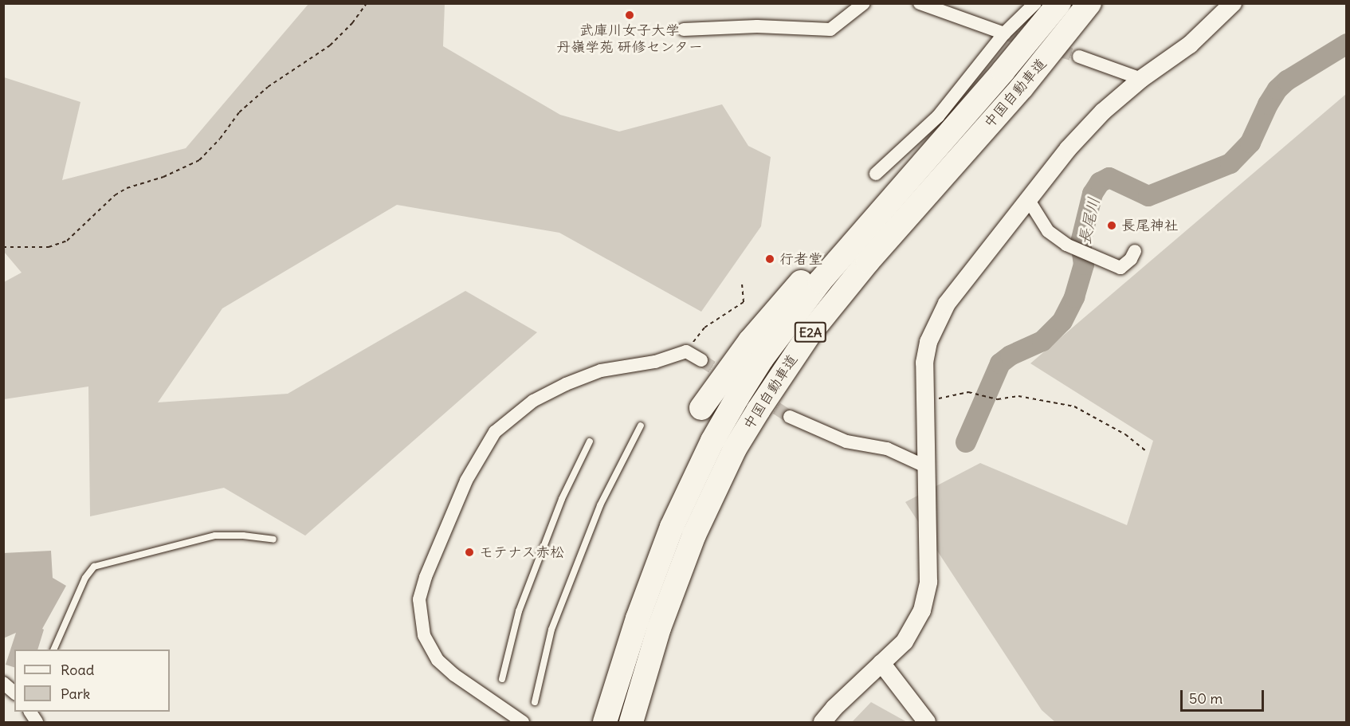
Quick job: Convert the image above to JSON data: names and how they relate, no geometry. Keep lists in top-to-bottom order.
{
  "streets": {
    "highway": ["中国自動車道", "E2A"]
  },
  "water": ["長尾川"],
  "places": [
    "武庫川女子大学 丹嶺学苑 研修センター",
    "長尾神社",
    "行者堂",
    "モテナス赤松"
  ],
  "legend": ["Road", "Park"],
  "scale_bar": "50 m"
}
